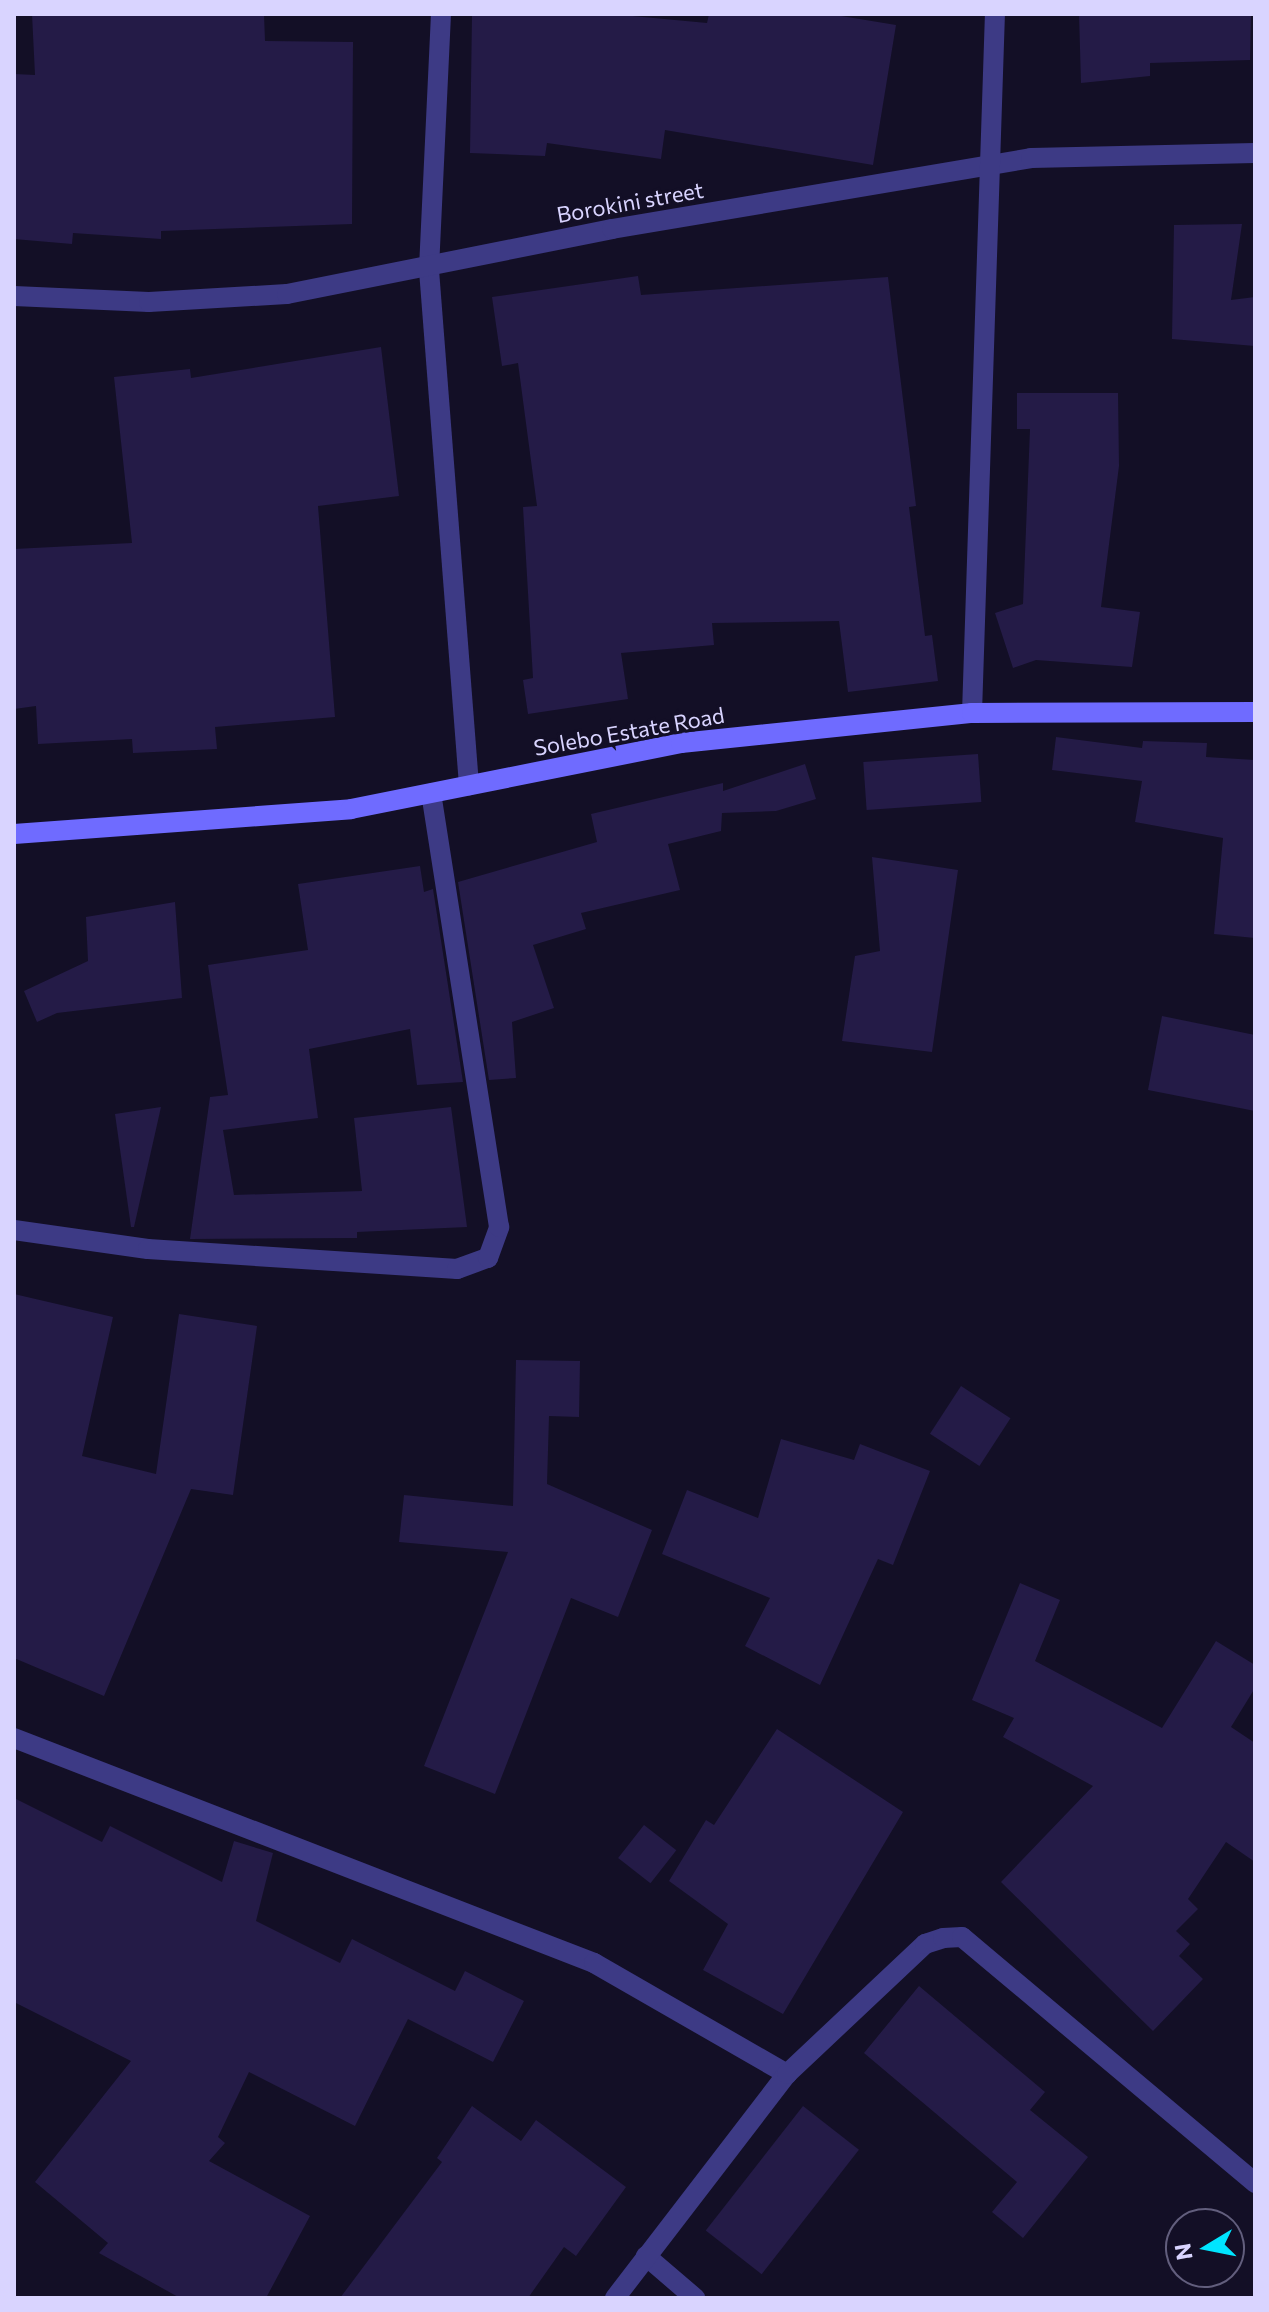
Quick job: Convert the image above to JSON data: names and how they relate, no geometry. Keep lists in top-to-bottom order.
{
  "streets": {
    "street": ["Borokini street", "Solebo Estate Road"]
  },
  "north": "left"
}
